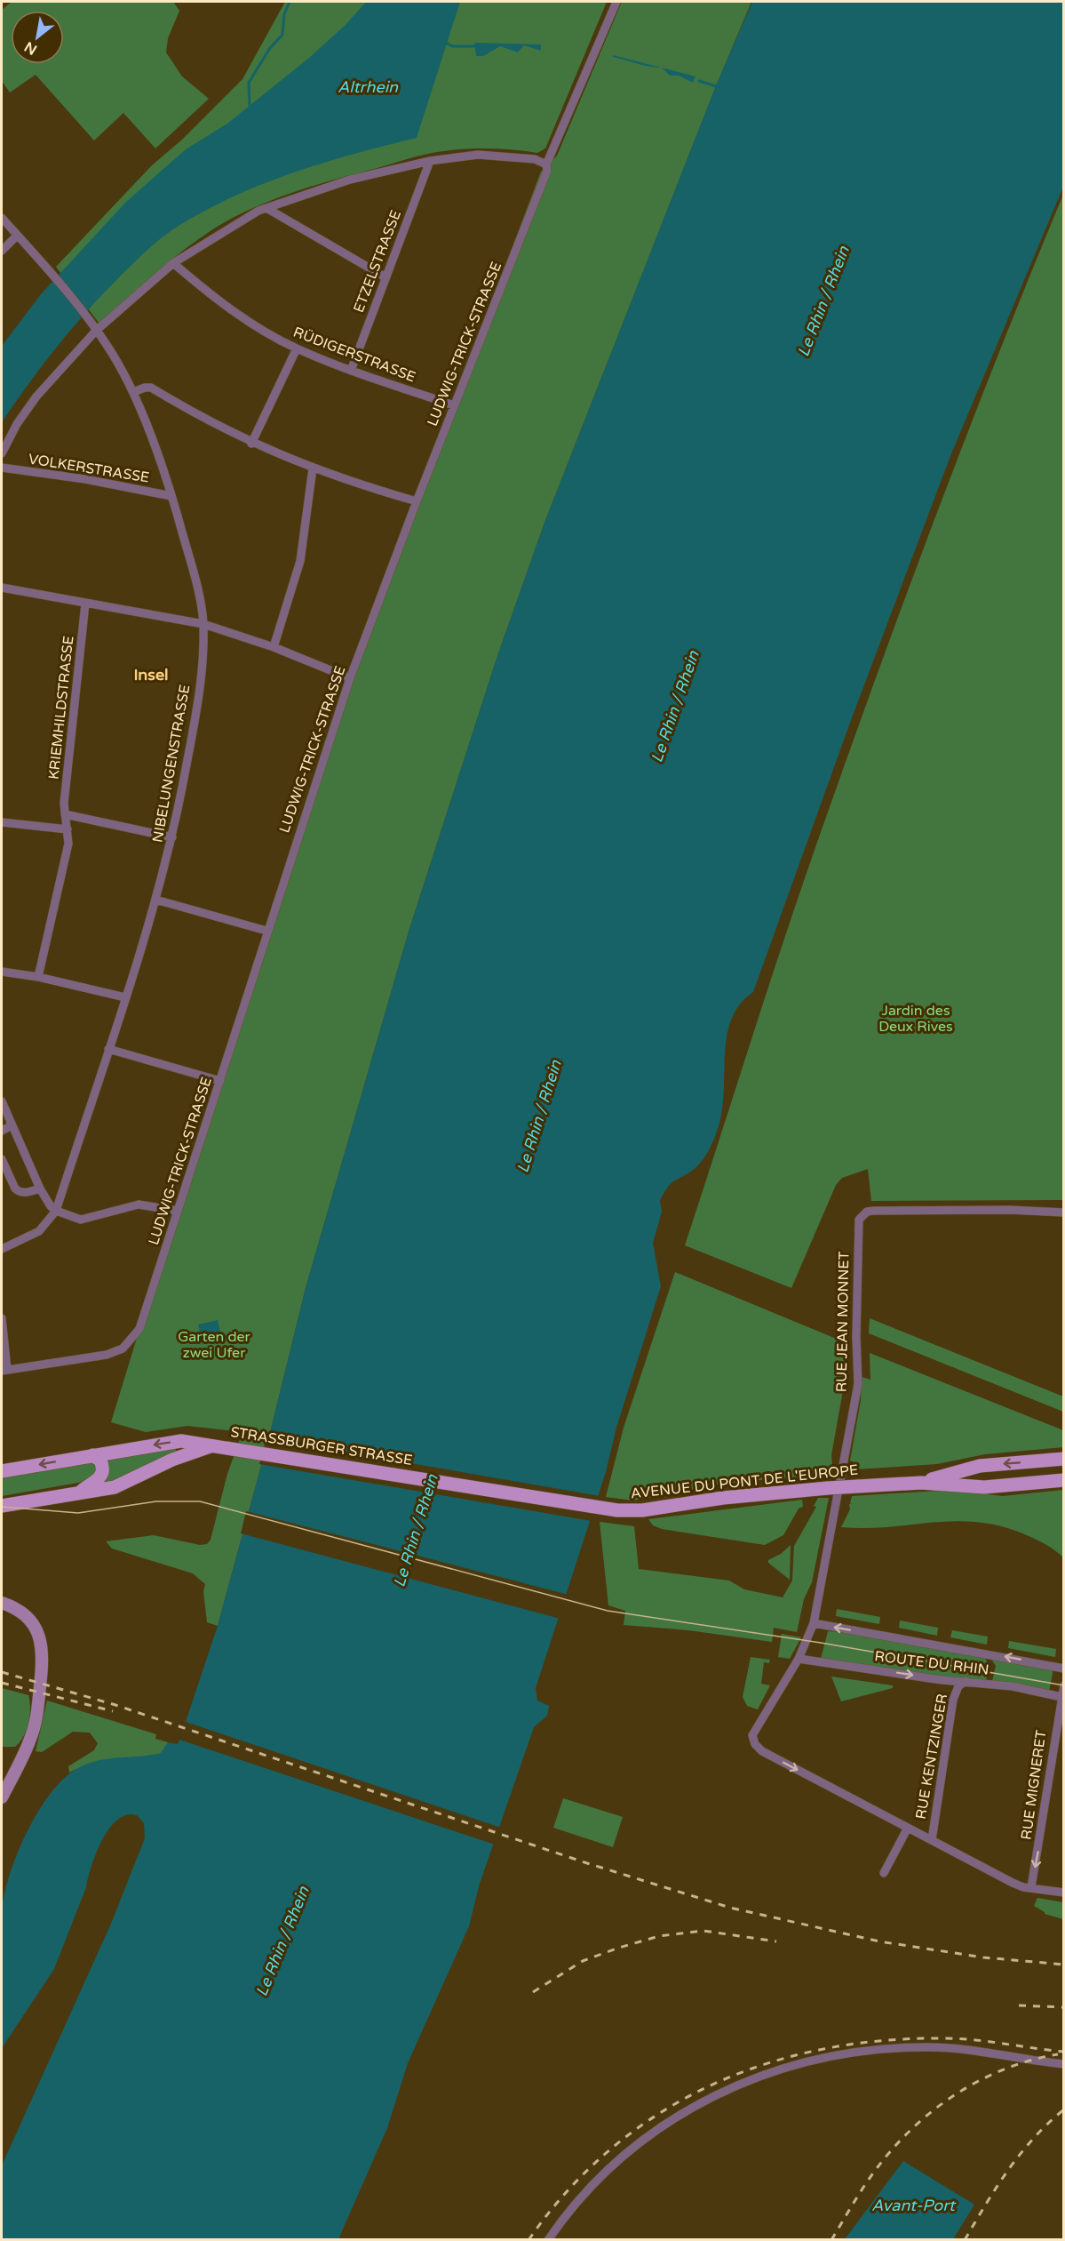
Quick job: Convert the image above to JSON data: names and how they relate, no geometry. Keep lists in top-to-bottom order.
{
  "streets": {
    "main road": ["STRASSBURGER STRASSE", "AVENUE DU PONT DE L'EUROPE"],
    "street": [
      "ETZELSTRASSE",
      "LUDWIG-TRICK-STRASSE",
      "RÜDIGERSTRASSE",
      "VOLKERSTRASSE",
      "KRIEMHILDSTRASSE",
      "NIBELUNGENSTRASSE",
      "RUE JEAN MONNET",
      "ROUTE DU RHIN",
      "RUE KENTZINGER",
      "RUE MIGNERET"
    ]
  },
  "crossings": [
    ["ETZELSTRASSE", "RÜDIGERSTRASSE"],
    ["LUDWIG-TRICK-STRASSE", "RÜDIGERSTRASSE"],
    ["VOLKERSTRASSE", "NIBELUNGENSTRASSE"],
    ["RUE JEAN MONNET", "ROUTE DU RHIN"],
    ["STRASSBURGER STRASSE", "AVENUE DU PONT DE L'EUROPE"],
    ["ROUTE DU RHIN", "RUE KENTZINGER"],
    ["ROUTE DU RHIN", "RUE MIGNERET"]
  ],
  "one_way": ["RUE MIGNERET"],
  "districts": ["Insel"],
  "water": ["Altrhein", "Le Rhin / Rhein", "Avant-Port"],
  "parks": ["Jardin des Deux Rives", "Garten der zwei Ufer"],
  "north": "bottom left"
}
